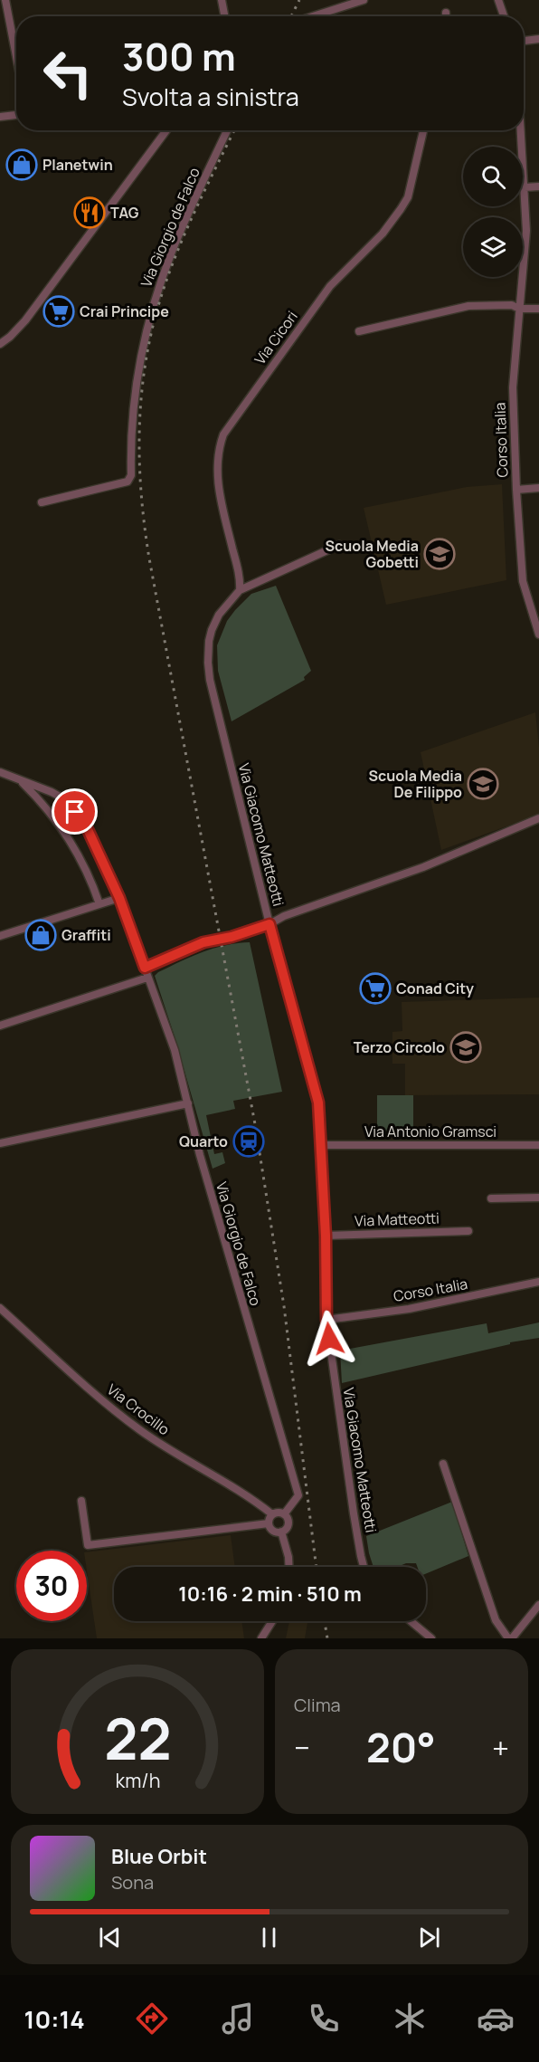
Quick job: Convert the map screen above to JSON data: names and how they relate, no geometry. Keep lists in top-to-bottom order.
{
  "streets": {
    "street": [
      "Via Giorgio de Falco",
      "Via Cicori",
      "Corso Italia",
      "Via Giacomo Matteotti",
      "Via Antonio Gramsci",
      "Via Matteotti",
      "Via Crocillo"
    ]
  },
  "crossings": [
    ["Via Giorgio de Falco", "Via Crocillo"],
    ["Via Cicori", "Via Giacomo Matteotti"],
    ["Corso Italia", "Via Giacomo Matteotti"],
    ["Via Giacomo Matteotti", "Via Antonio Gramsci"],
    ["Via Giacomo Matteotti", "Via Matteotti"]
  ],
  "places": {
    "shop": ["Planetwin", "Graffiti"],
    "restaurant": ["TAG"],
    "supermarket": ["Crai Principe", "Conad City"],
    "school or university": ["Scuola Media Gobetti", "Scuola Media De Filippo", "Terzo Circolo"],
    "station": ["Quarto"]
  },
  "page": {
    "turn": ["300 m", "Svolta a sinistra"],
    "limit": "30",
    "trip": "10:16 · 2 min · 510 m",
    "tile": "Clima",
    "heat": ["−", "20°", "+"],
    "song": ["Blue Orbit", "Sona"],
    "tabs": "10:14",
    "gauge": ["22", "km/h"]
  }
}
